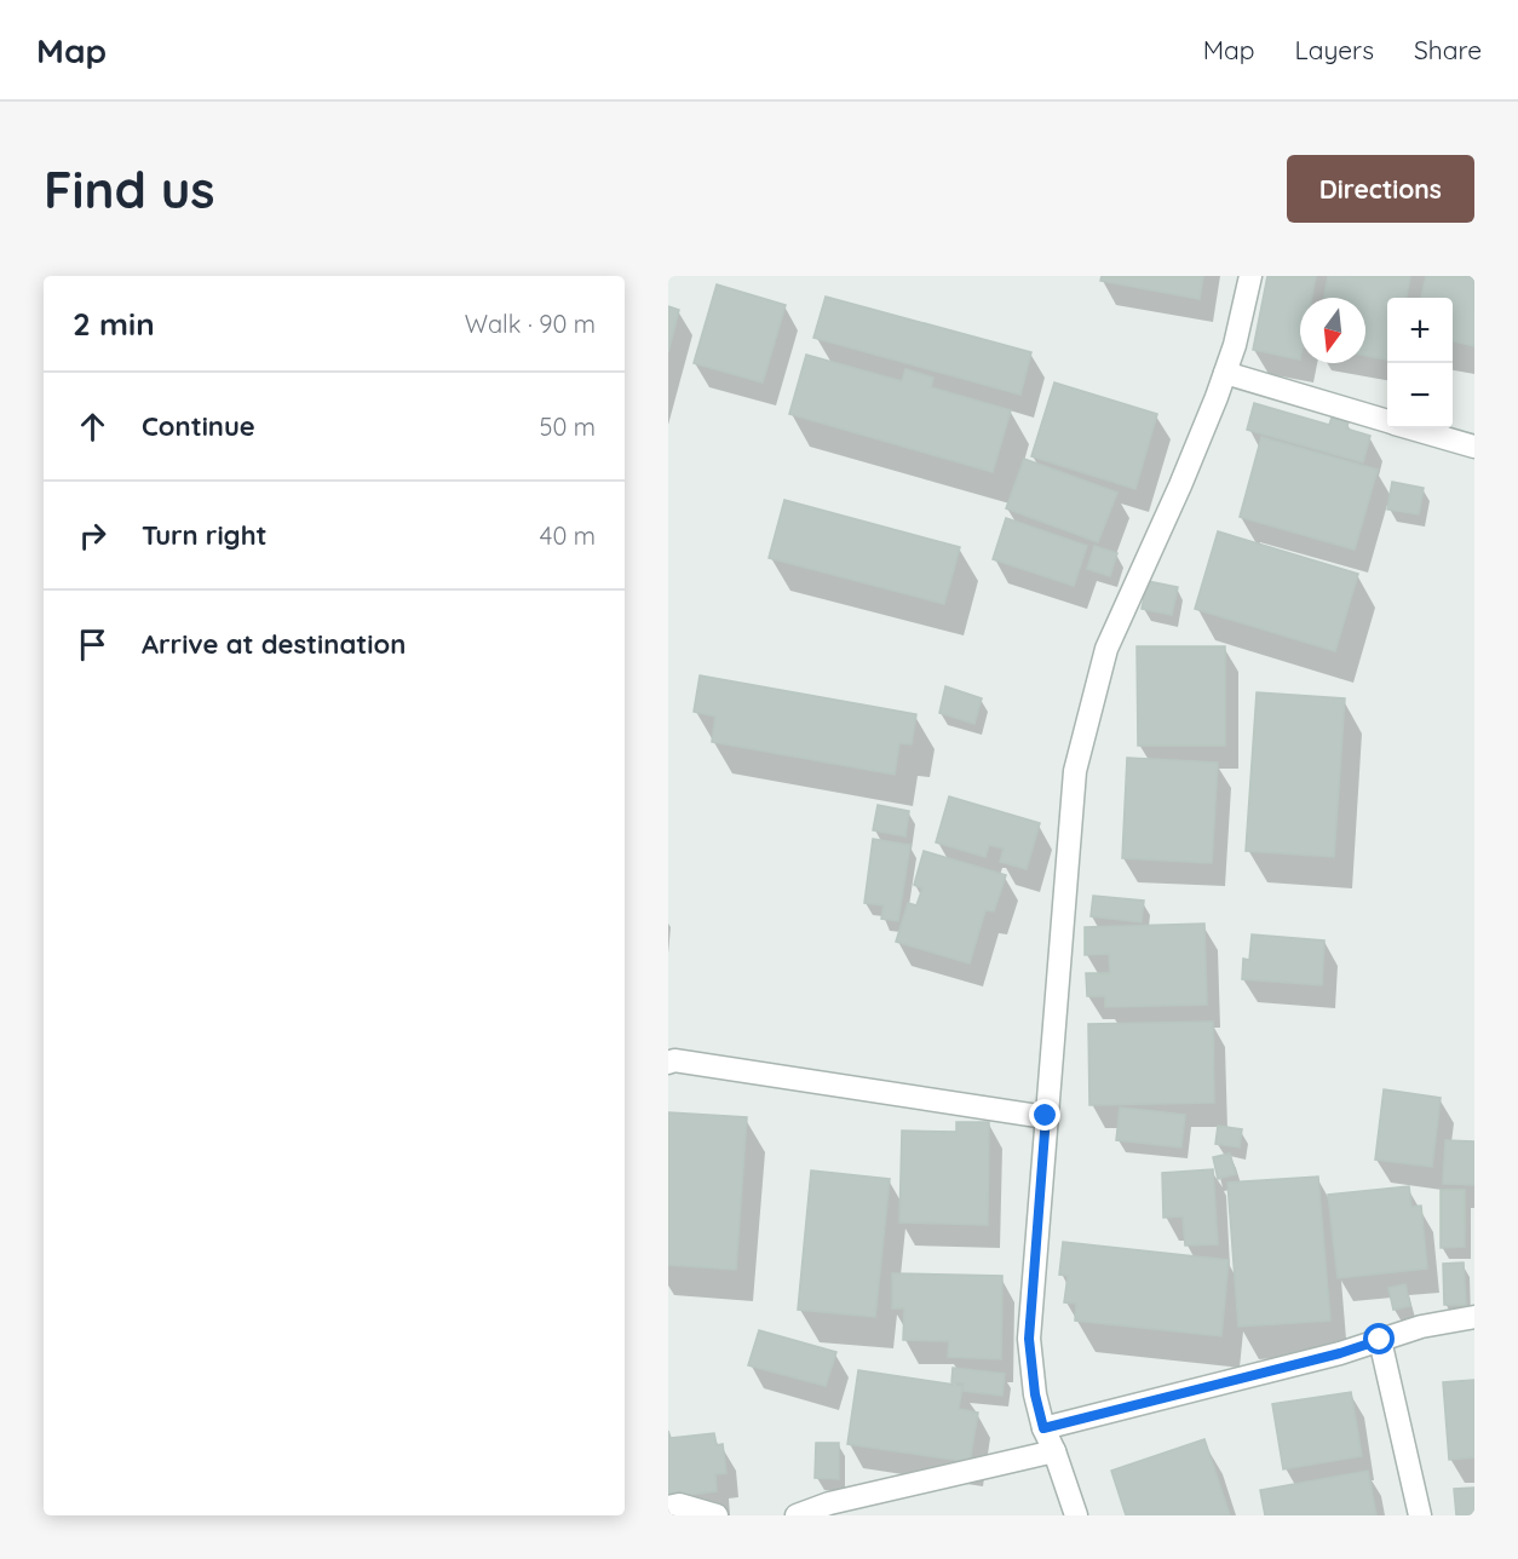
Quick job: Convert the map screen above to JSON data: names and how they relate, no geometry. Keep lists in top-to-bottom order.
{
  "north": "bottom",
  "page": {
    "header": "Map",
    "nav": ["Map", "Layers", "Share"],
    "buttons": "Directions",
    "title": "Find us",
    "heading": ["2 min", "Walk · 90 m"],
    "map_buttons": ["+", "−"],
    "list": [
      ["Continue", "50 m"],
      ["Turn right", "40 m"],
      "Arrive at destination"
    ]
  }
}
